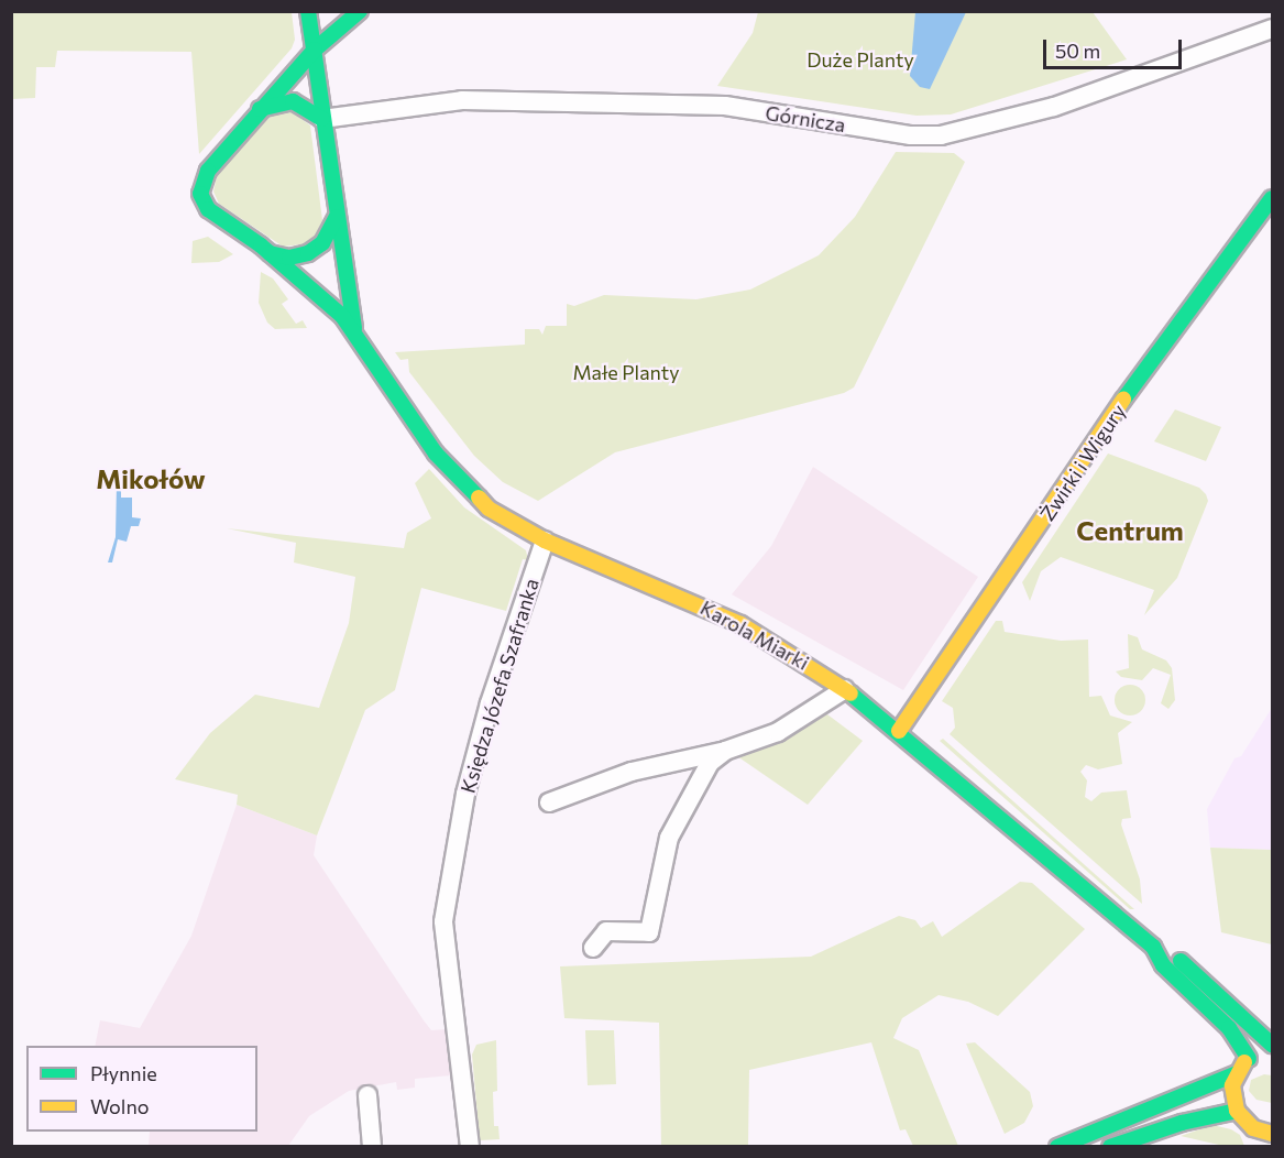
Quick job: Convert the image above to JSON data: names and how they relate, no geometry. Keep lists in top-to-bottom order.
{
  "streets": {
    "street": [
      "Górnicza",
      "Żwirki i Wigury",
      "Karola Miarki",
      "Księdza Józefa Szafranka"
    ]
  },
  "crossings": [
    ["Górnicza", "Karola Miarki"],
    ["Żwirki i Wigury", "Karola Miarki"],
    ["Karola Miarki", "Księdza Józefa Szafranka"]
  ],
  "districts": ["Mikołów", "Centrum"],
  "parks": ["Duże Planty", "Małe Planty"],
  "legend": ["Płynnie", "Wolno"],
  "scale_bar": "50 m"
}
